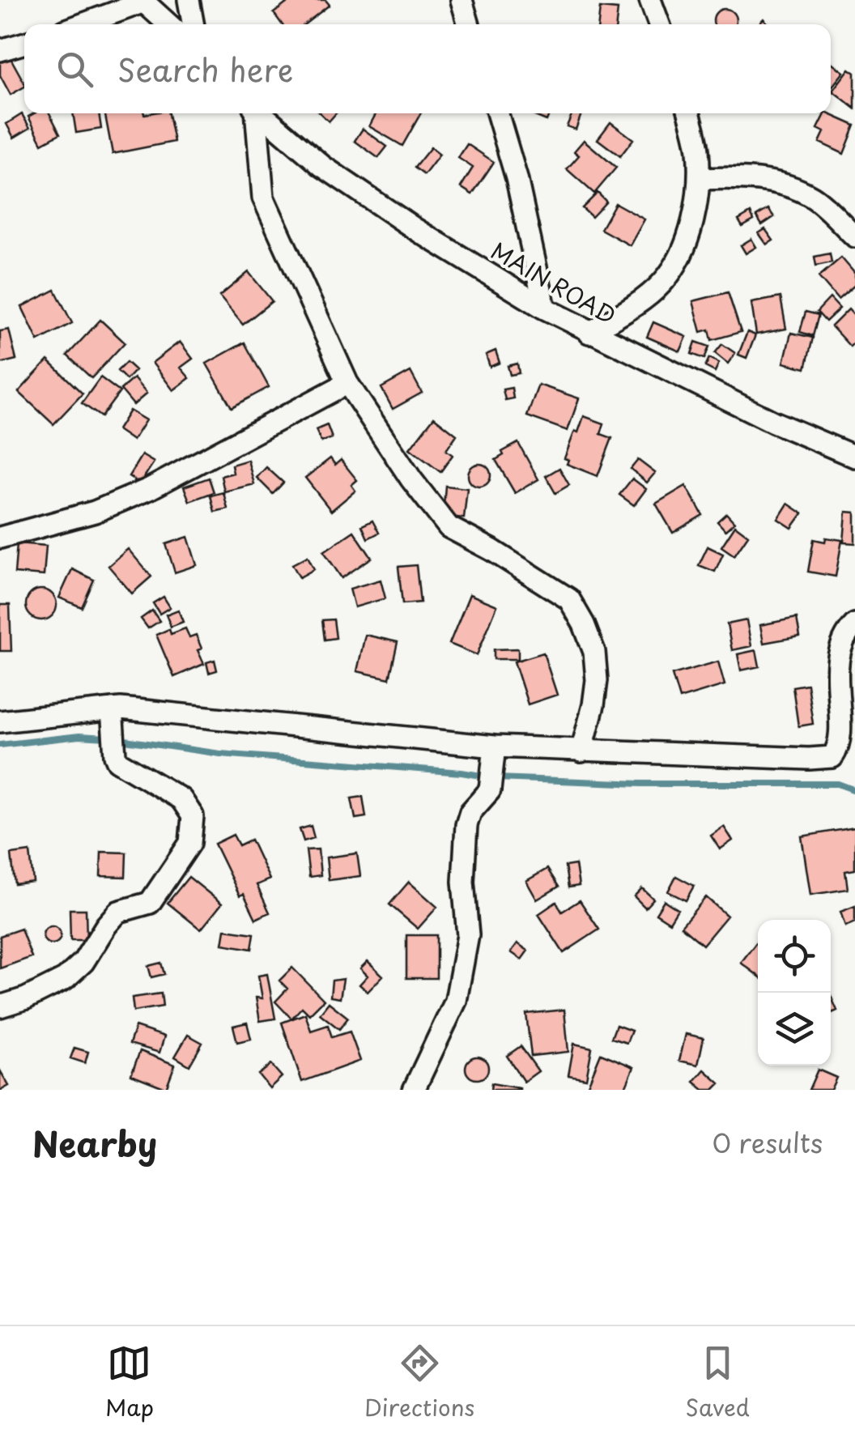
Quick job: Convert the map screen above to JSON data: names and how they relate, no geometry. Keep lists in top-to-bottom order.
{
  "streets": {
    "street": ["MAIN ROAD"]
  },
  "page": {
    "search": "Search here",
    "heading": ["Nearby", "0 results"],
    "nav": ["Map", "Directions", "Saved"]
  }
}
